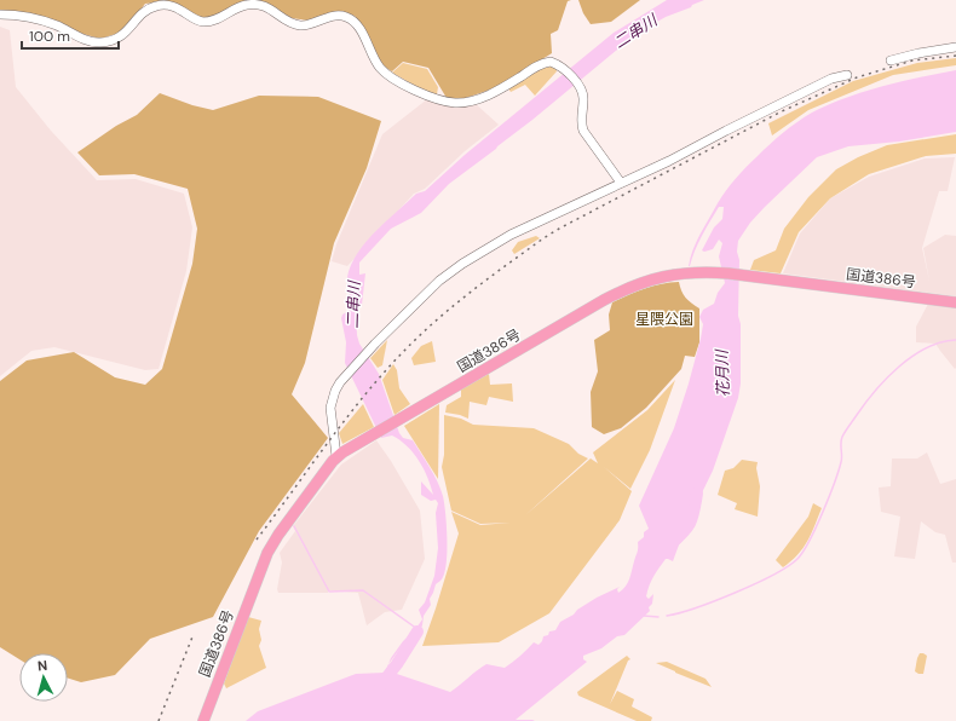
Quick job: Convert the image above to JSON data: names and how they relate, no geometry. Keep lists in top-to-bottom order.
{
  "streets": {
    "highway": ["国道386号"]
  },
  "water": ["二串川", "花月川"],
  "parks": ["星隈公園"],
  "scale_bar": "100 m",
  "north": "top"
}
